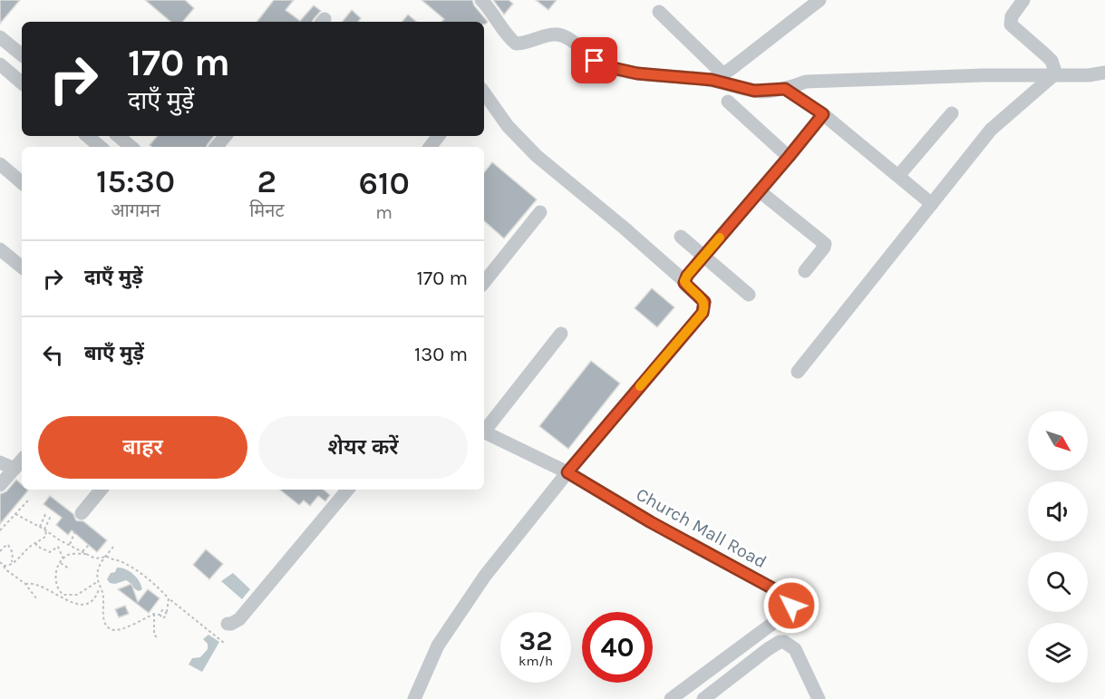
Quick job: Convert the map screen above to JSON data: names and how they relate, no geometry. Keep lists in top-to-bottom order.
{
  "streets": {
    "street": ["Church Mall Road"]
  },
  "north": "bottom right",
  "page": {
    "turn": ["170 m", "दाएँ मुड़ें"],
    "eta": [
      "15:30",
      "आगमन",
      "2",
      "मिनट",
      "610",
      "m"
    ],
    "list": [
      {
        "name": "दाएँ मुड़ें",
        "value": "170 m"
      },
      {
        "name": "बाएँ मुड़ें",
        "value": "130 m"
      }
    ],
    "buttons": ["बाहर", "शेयर करें"],
    "speed": "32 km/h",
    "limit": "40"
  }
}
